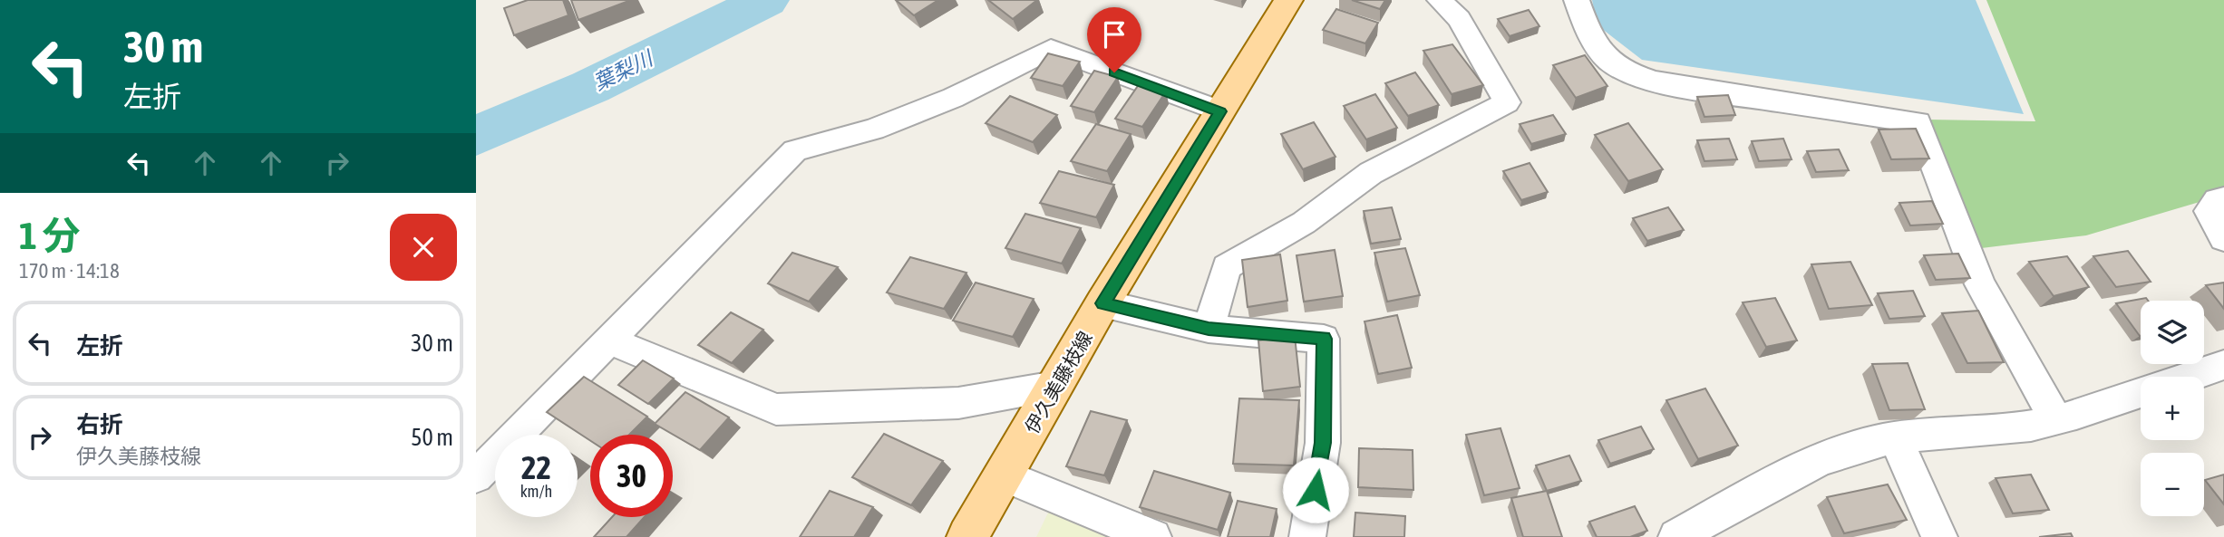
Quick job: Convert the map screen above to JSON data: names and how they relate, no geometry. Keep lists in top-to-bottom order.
{
  "streets": {
    "main road": ["伊久美藤枝線"]
  },
  "water": ["葉梨川"],
  "page": {
    "turn": ["30 m", "左折"],
    "heading": ["1 分", "170 m · 14:18"],
    "list": [
      {
        "name": "左折",
        "value": "30 m"
      },
      {
        "name": "右折",
        "note": "伊久美藤枝線",
        "value": "50 m"
      }
    ],
    "map_buttons": ["+", "−"],
    "speed": "22 km/h",
    "limit": "30"
  }
}
